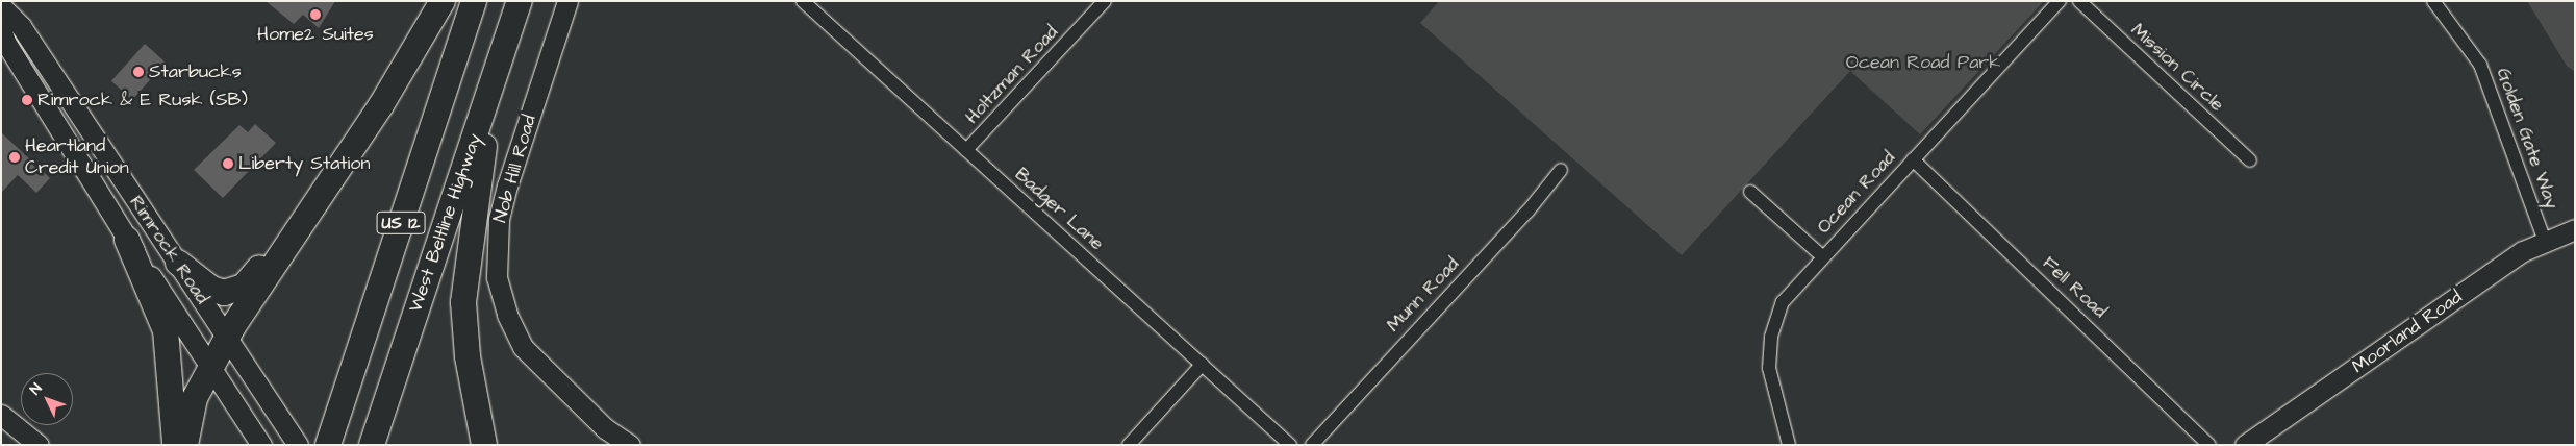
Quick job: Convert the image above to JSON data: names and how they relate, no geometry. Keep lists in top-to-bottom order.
{
  "streets": {
    "highway": ["US 12", "West Beltline Highway"],
    "main road": ["Nob Hill Road", "Rimrock Road", "Moorland Road"],
    "street": [
      "Mission Circle",
      "Holtzman Road",
      "Golden Gate Way",
      "Ocean Road",
      "Badger Lane",
      "Fell Road",
      "Munn Road"
    ]
  },
  "crossings": [
    ["Holtzman Road", "Badger Lane"],
    ["Golden Gate Way", "Moorland Road"],
    ["Ocean Road", "Fell Road"]
  ],
  "parks": ["Ocean Road Park"],
  "places": [
    "Home2 Suites",
    "Starbucks",
    "Rimrock & E Rusk (SB)",
    "Heartland Credit Union",
    "Liberty Station"
  ],
  "north": "top left"
}
